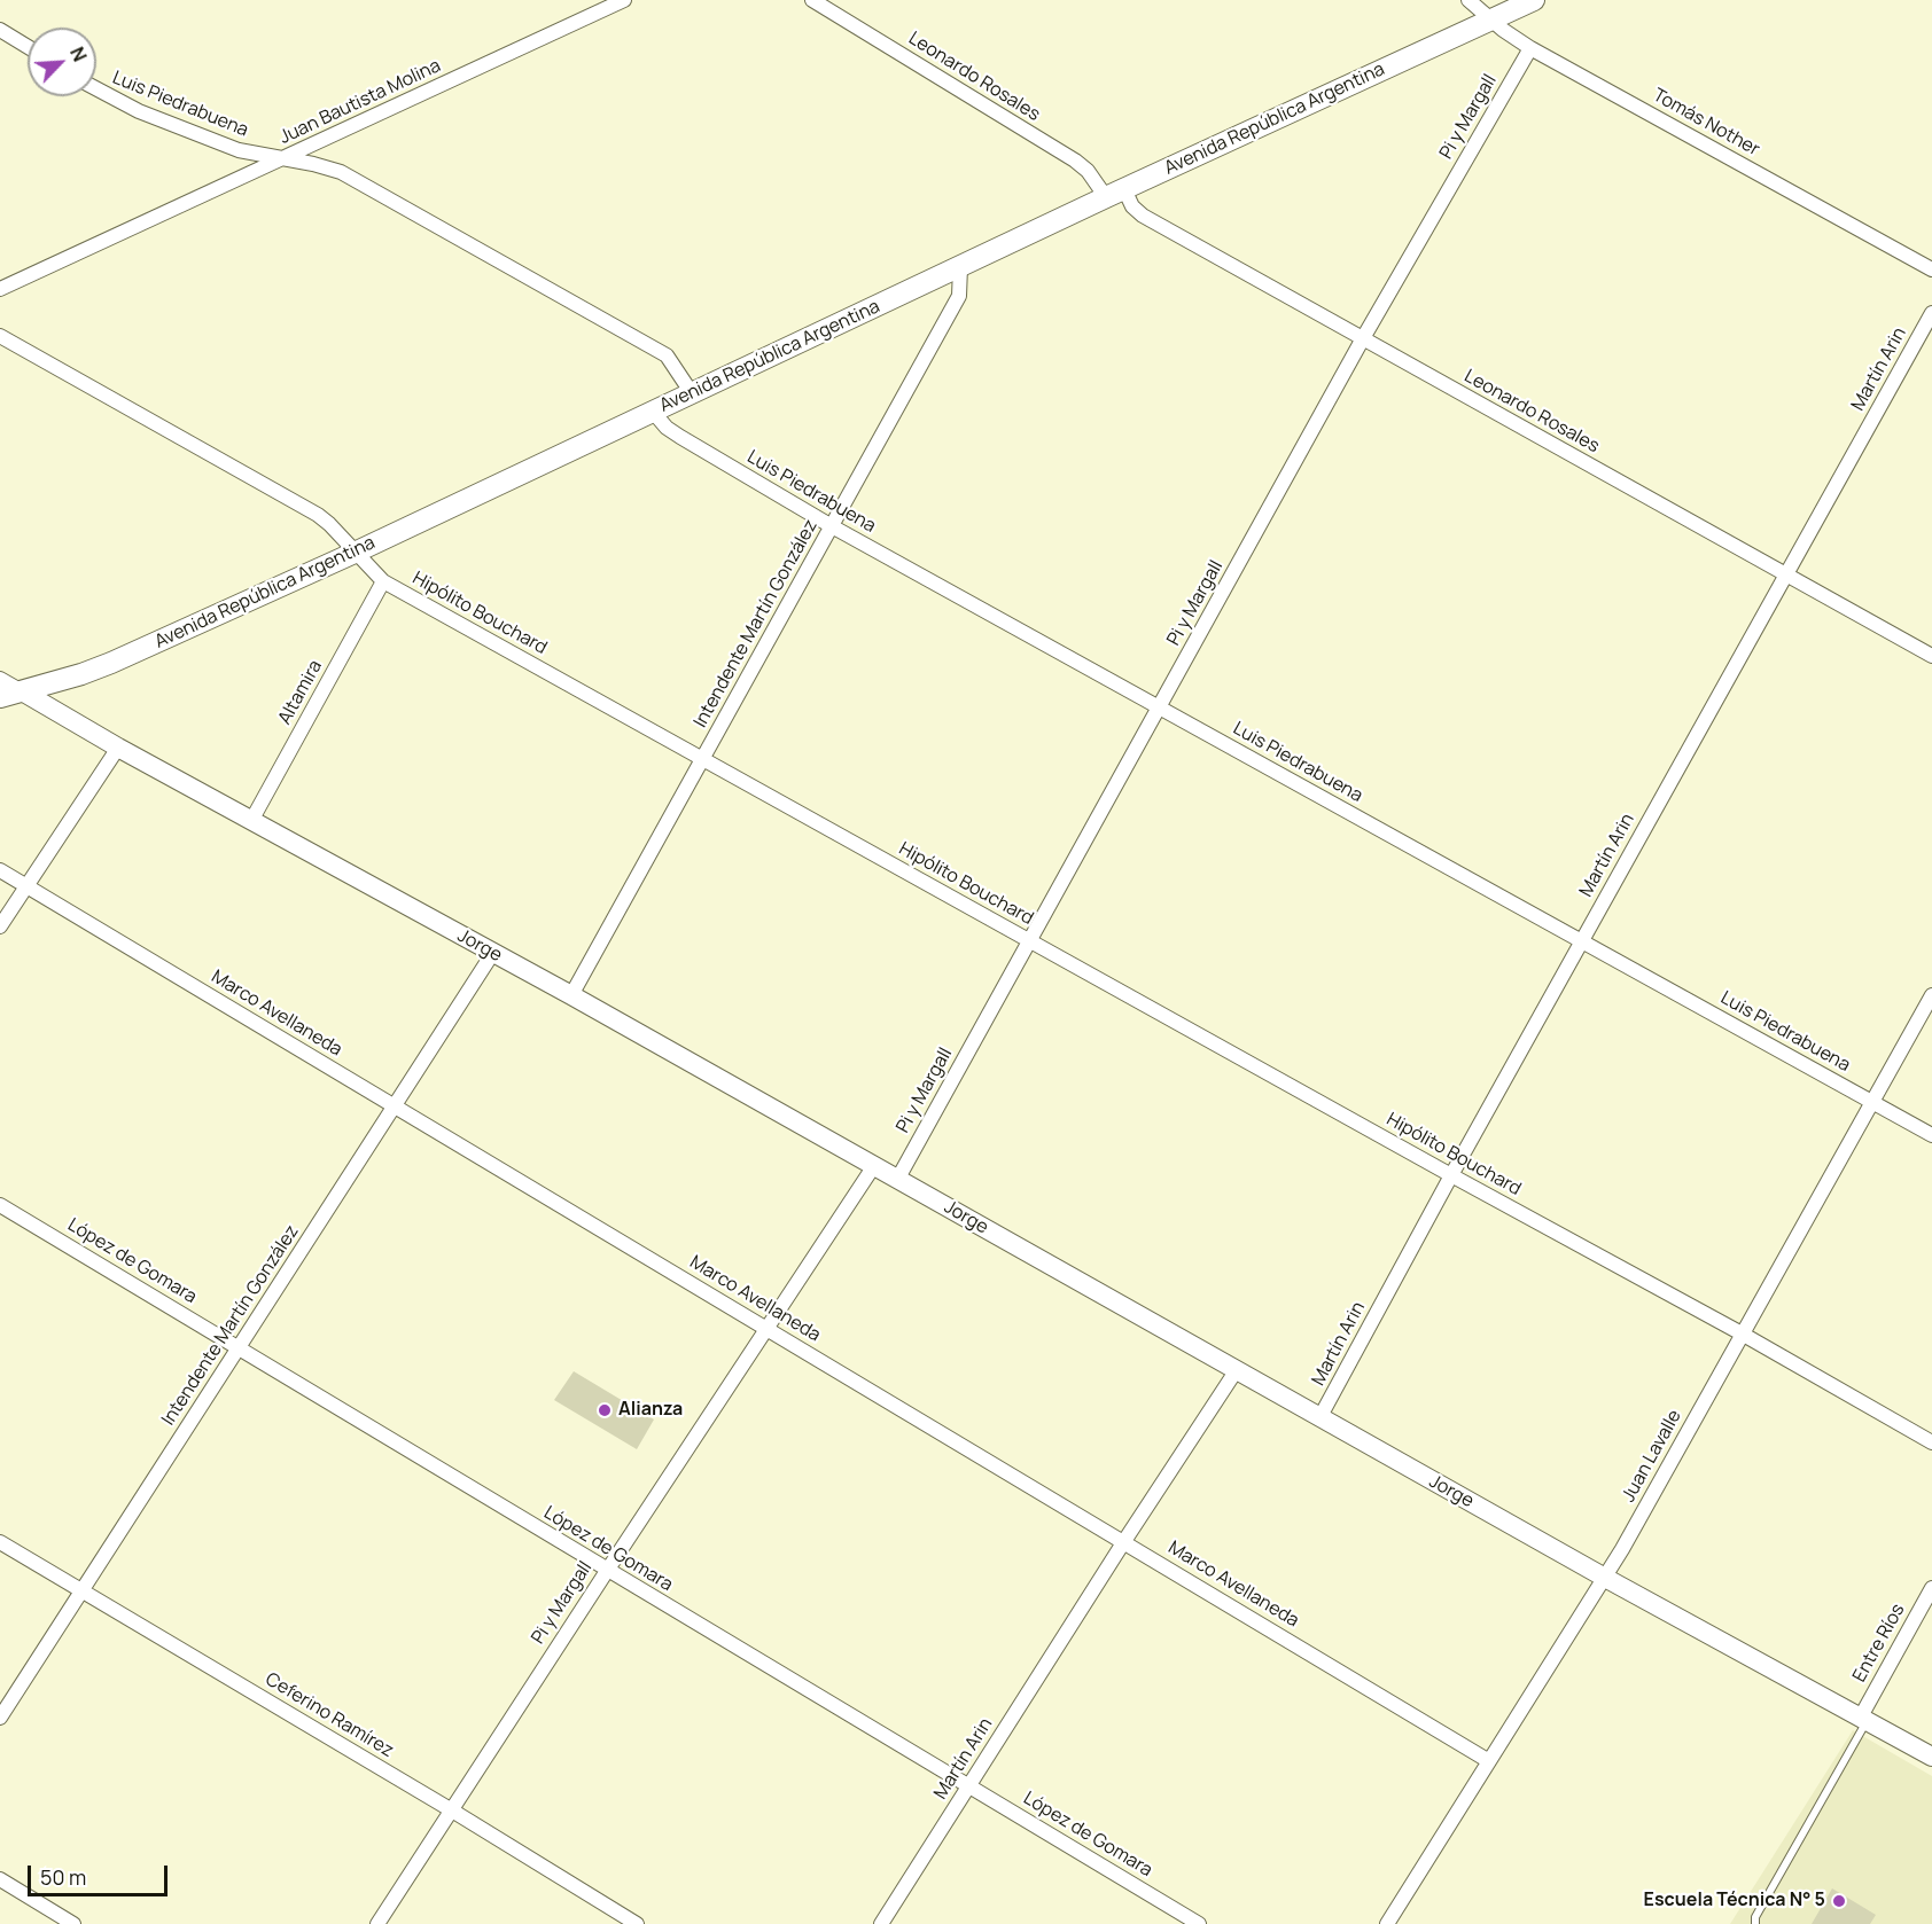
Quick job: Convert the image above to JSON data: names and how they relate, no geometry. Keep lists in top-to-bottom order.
{
  "streets": {
    "main road": ["Avenida República Argentina"],
    "street": [
      "Leonardo Rosales",
      "Juan Bautista Molina",
      "Luis Piedrabuena",
      "Pi y Margall",
      "Tomás Nother",
      "Martín Arin",
      "Hipólito Bouchard",
      "Intendente Martín González",
      "Altamira",
      "Jorge",
      "Marco Avellaneda",
      "López de Gomara",
      "Juan Lavalle",
      "Entre Ríos",
      "Ceferino Ramírez"
    ]
  },
  "crossings": [
    ["Leonardo Rosales", "Pi y Margall"],
    ["Leonardo Rosales", "Avenida República Argentina"],
    ["Leonardo Rosales", "Martín Arin"],
    ["Juan Bautista Molina", "Luis Piedrabuena"],
    ["Luis Piedrabuena", "Pi y Margall"],
    ["Luis Piedrabuena", "Avenida República Argentina"],
    ["Luis Piedrabuena", "Martín Arin"],
    ["Luis Piedrabuena", "Intendente Martín González"],
    ["Luis Piedrabuena", "Juan Lavalle"],
    ["Pi y Margall", "Tomás Nother"],
    ["Pi y Margall", "Hipólito Bouchard"],
    ["Pi y Margall", "Jorge"],
    ["Pi y Margall", "Marco Avellaneda"],
    ["Pi y Margall", "López de Gomara"],
    ["Pi y Margall", "Ceferino Ramírez"],
    ["Avenida República Argentina", "Tomás Nother"],
    ["Avenida República Argentina", "Hipólito Bouchard"],
    ["Avenida República Argentina", "Intendente Martín González"],
    ["Avenida República Argentina", "Jorge"],
    ["Martín Arin", "Hipólito Bouchard"],
    ["Martín Arin", "Jorge"],
    ["Martín Arin", "Marco Avellaneda"],
    ["Martín Arin", "López de Gomara"],
    ["Hipólito Bouchard", "Intendente Martín González"],
    ["Hipólito Bouchard", "Altamira"],
    ["Hipólito Bouchard", "Juan Lavalle"],
    ["Intendente Martín González", "Jorge"],
    ["Intendente Martín González", "Marco Avellaneda"],
    ["Intendente Martín González", "López de Gomara"],
    ["Intendente Martín González", "Ceferino Ramírez"],
    ["Altamira", "Jorge"],
    ["Jorge", "Juan Lavalle"],
    ["Jorge", "Entre Ríos"],
    ["Marco Avellaneda", "Juan Lavalle"]
  ],
  "places": ["Alianza", "Escuela Técnica N° 5"],
  "scale_bar": "50 m",
  "north": "top right"
}
